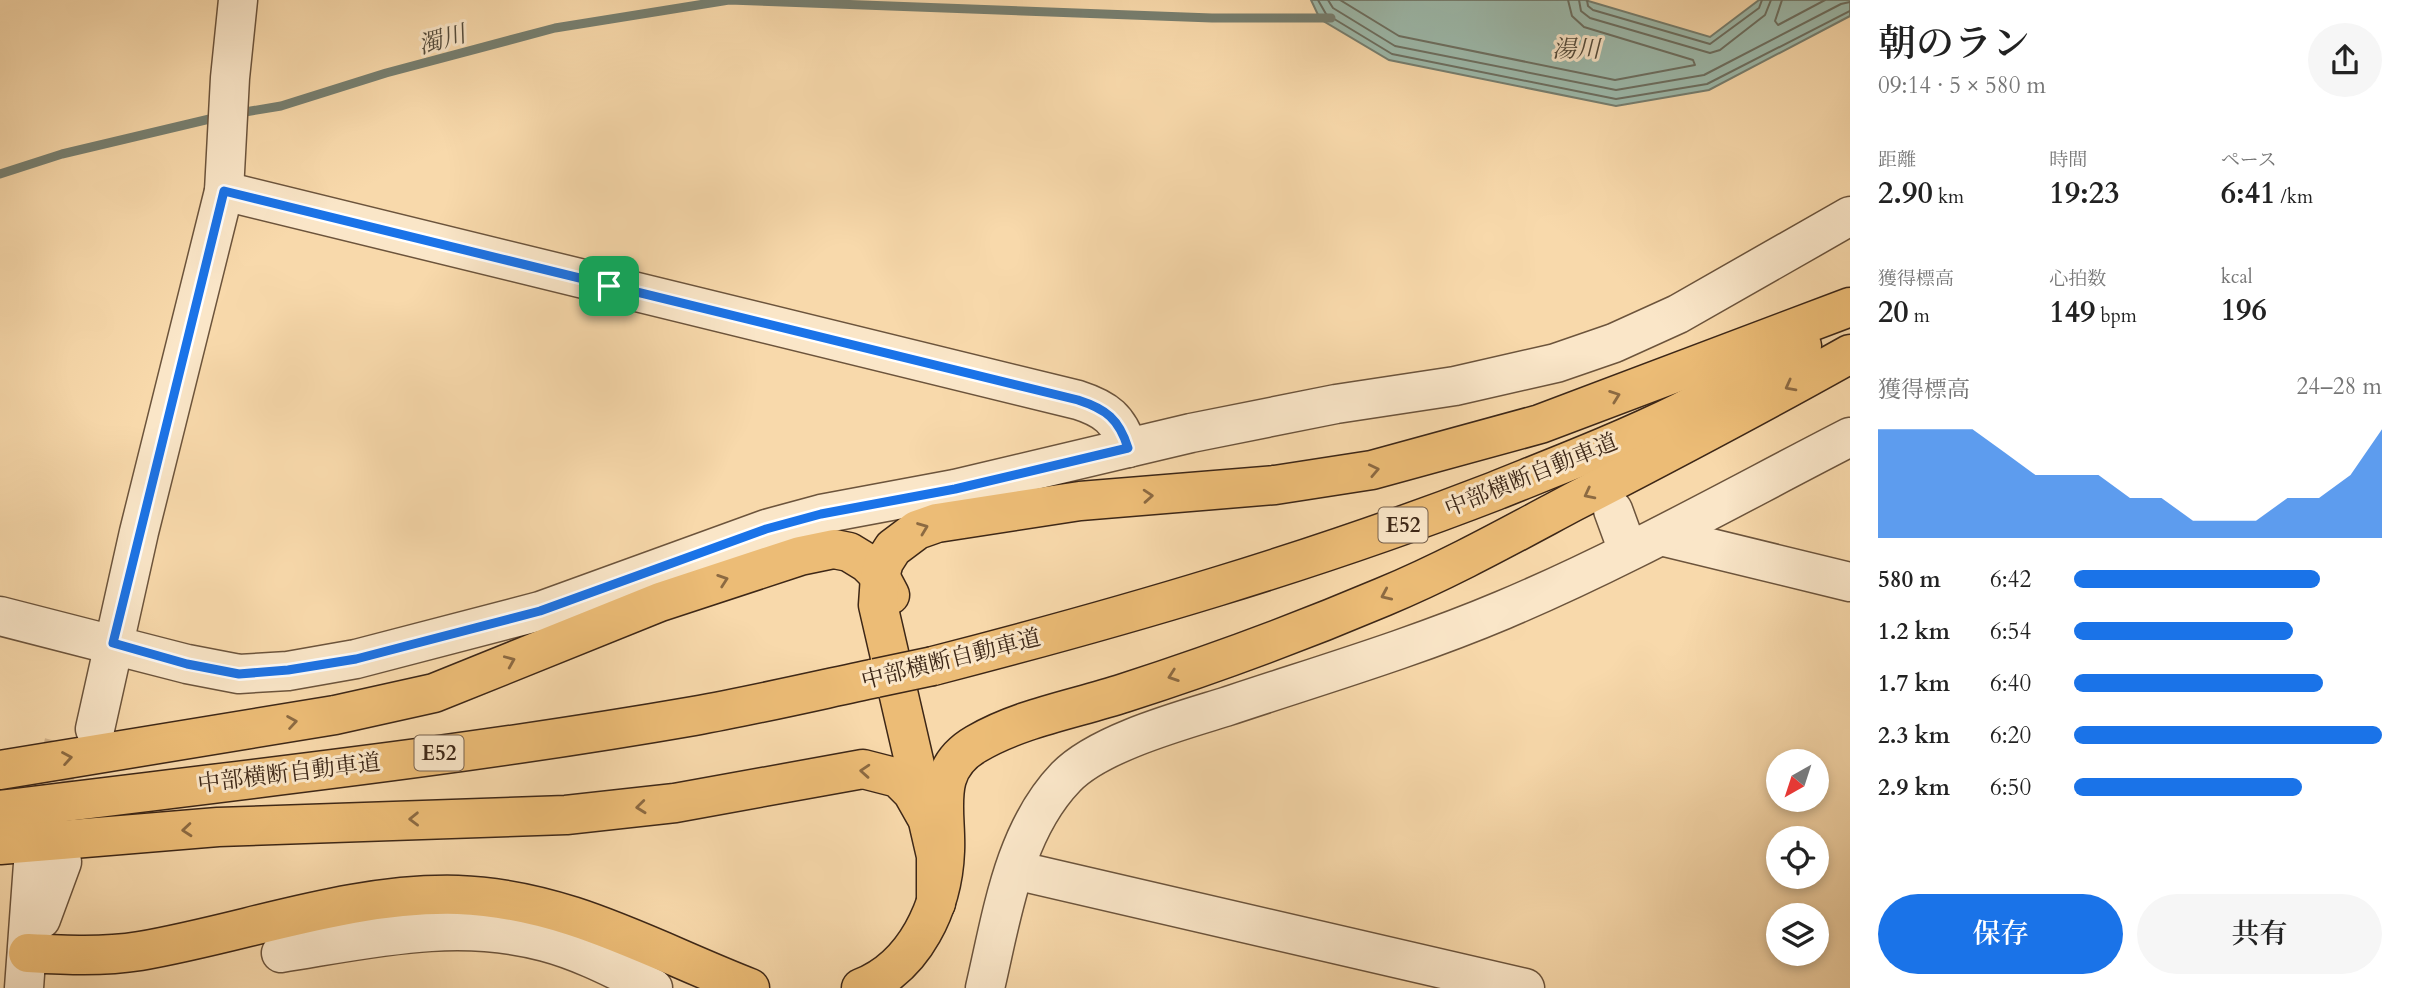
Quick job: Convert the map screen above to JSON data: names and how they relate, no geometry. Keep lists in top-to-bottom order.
{
  "streets": {
    "highway": ["中部横断自動車道", "E52"]
  },
  "water": ["濁川", "湯川"],
  "north": "bottom left",
  "page": {
    "heading": ["朝のラン", "09:14 · 5 × 580 m"],
    "stats": [
      ["距離", "2.90 km"],
      ["時間", "19:23"],
      ["ペース", "6:41 /km"],
      ["獲得標高", "20 m"],
      ["心拍数", "149 bpm"],
      ["kcal", "196"]
    ],
    "chart": ["獲得標高", "24–28 m"],
    "list": [
      {
        "name": "580 m",
        "note": "6:42"
      },
      {
        "name": "1.2 km",
        "note": "6:54"
      },
      {
        "name": "1.7 km",
        "note": "6:40"
      },
      {
        "name": "2.3 km",
        "note": "6:20"
      },
      {
        "name": "2.9 km",
        "note": "6:50"
      }
    ],
    "buttons": ["保存", "共有"]
  }
}
